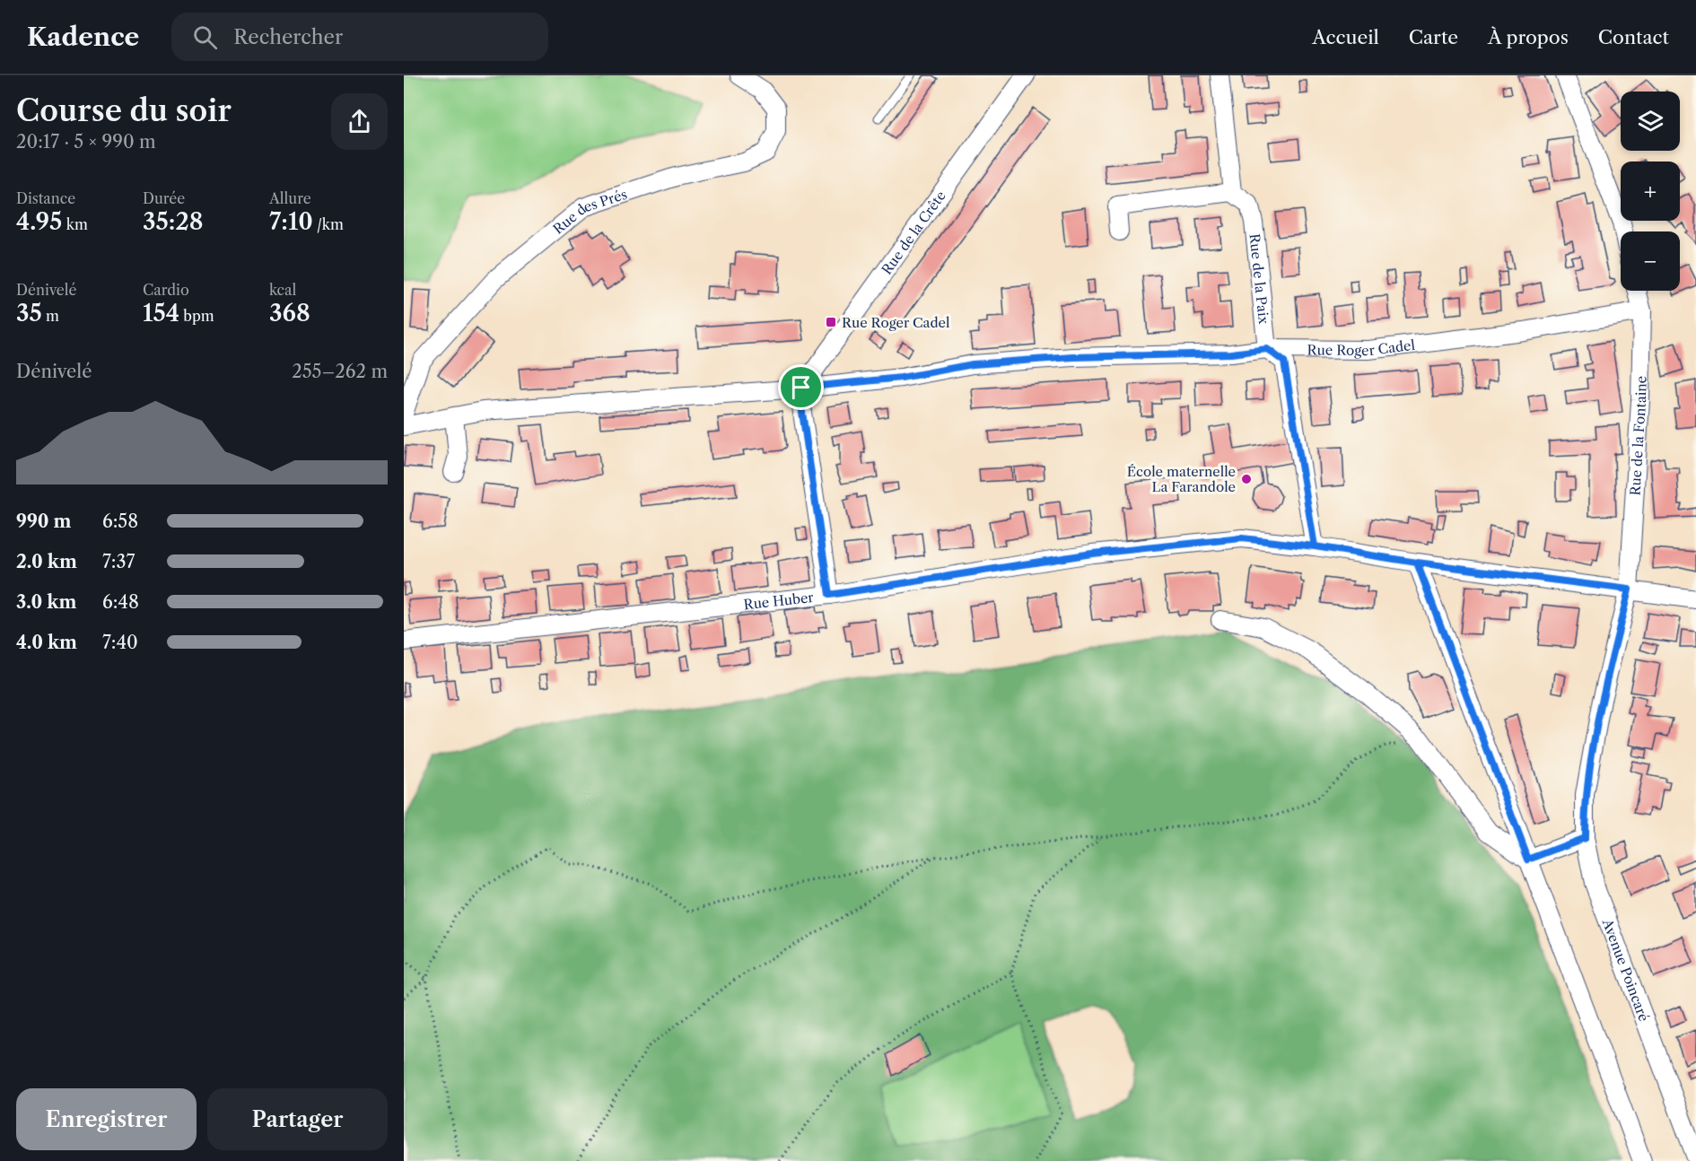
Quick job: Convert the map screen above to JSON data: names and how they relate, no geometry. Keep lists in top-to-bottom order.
{
  "streets": {
    "street": [
      "Rue des Prés",
      "Rue de la Crête",
      "Rue de la Paix",
      "Rue Roger Cadel",
      "Rue de la Fontaine",
      "Rue Huber",
      "Avenue Poincaré"
    ]
  },
  "crossings": [
    ["Rue de la Crête", "Rue Roger Cadel"],
    ["Rue de la Paix", "Rue Roger Cadel"],
    ["Rue Roger Cadel", "Rue de la Fontaine"],
    ["Rue de la Fontaine", "Rue Huber"],
    ["Rue de la Fontaine", "Avenue Poincaré"]
  ],
  "places": {
    "transit": ["Rue Roger Cadel"],
    "other": ["École maternelle La Farandole"]
  },
  "page": {
    "header": "Kadence",
    "search": "Rechercher",
    "nav": [
      "Accueil",
      "Carte",
      "À propos",
      "Contact"
    ],
    "heading": ["Course du soir", "20:17 · 5 × 990 m"],
    "map_buttons": ["+", "−"],
    "stats": [
      ["Distance", "4.95 km"],
      ["Durée", "35:28"],
      ["Allure", "7:10 /km"],
      ["Dénivelé", "35 m"],
      ["Cardio", "154 bpm"],
      ["kcal", "368"]
    ],
    "chart": ["Dénivelé", "255–262 m"],
    "list": [
      {
        "name": "990 m",
        "note": "6:58"
      },
      {
        "name": "2.0 km",
        "note": "7:37"
      },
      {
        "name": "3.0 km",
        "note": "6:48"
      },
      {
        "name": "4.0 km",
        "note": "7:40"
      }
    ],
    "buttons": ["Enregistrer", "Partager"]
  }
}
